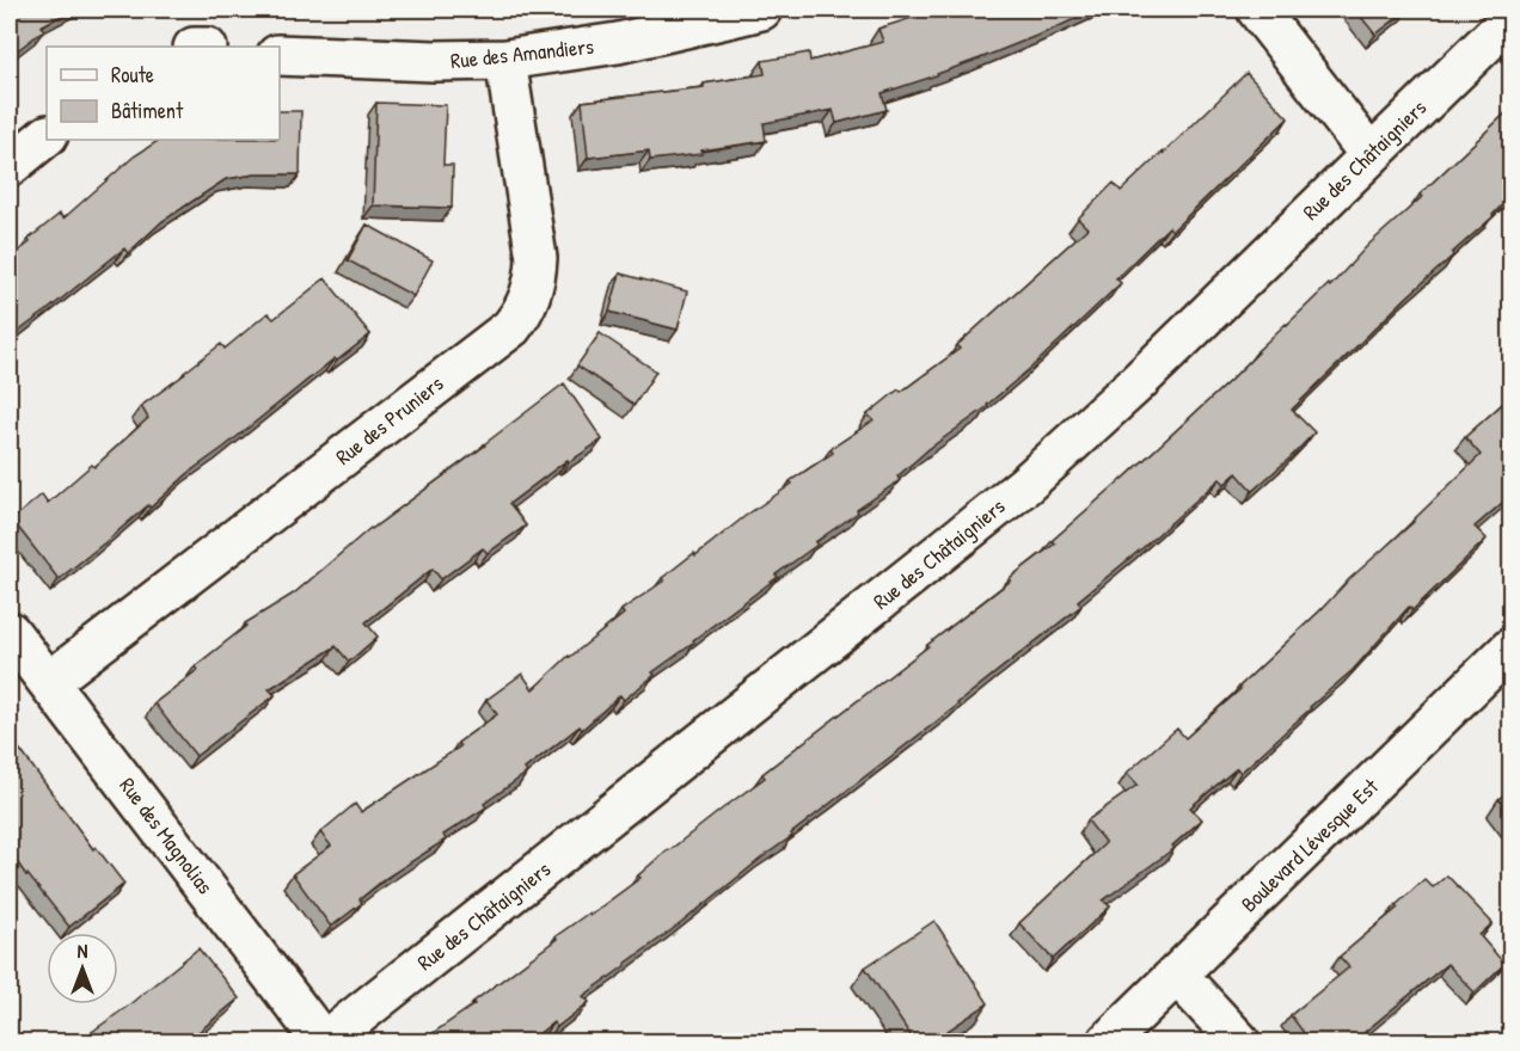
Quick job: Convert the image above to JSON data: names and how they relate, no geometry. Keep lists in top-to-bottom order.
{
  "streets": {
    "street": [
      "Rue des Amandiers",
      "Rue des Châtaigniers",
      "Rue des Pruniers",
      "Rue des Magnolias",
      "Boulevard Lévesque Est"
    ]
  },
  "crossings": [
    ["Rue des Amandiers", "Rue des Pruniers"],
    ["Rue des Châtaigniers", "Rue des Magnolias"],
    ["Rue des Pruniers", "Rue des Magnolias"]
  ],
  "legend": ["Route", "Bâtiment"],
  "north": "top"
}
